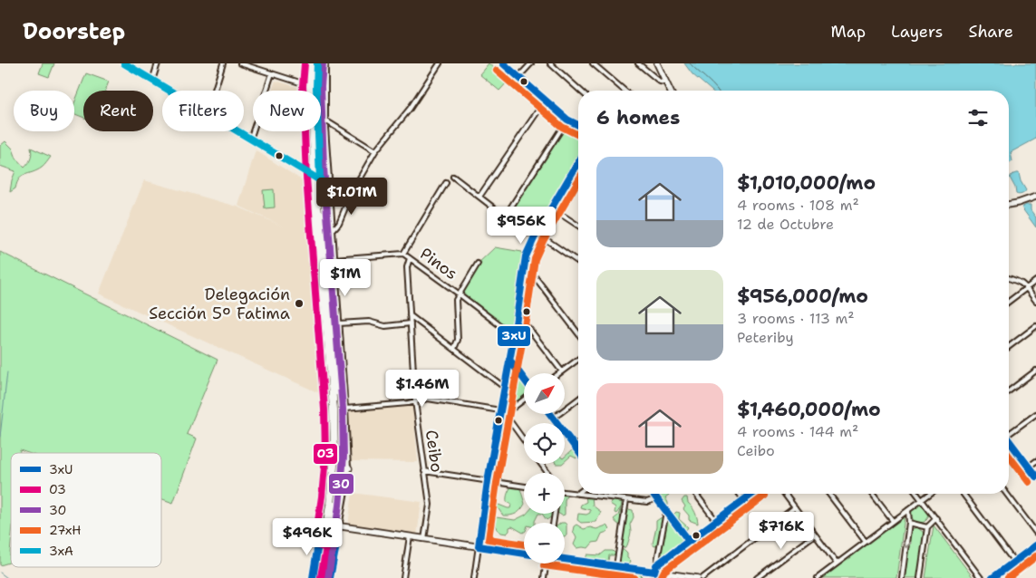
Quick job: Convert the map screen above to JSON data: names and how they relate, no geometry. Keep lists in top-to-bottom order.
{
  "streets": {
    "street": ["Pinos", "Ceibo"]
  },
  "crossings": [
    ["Pinos", "Ceibo"]
  ],
  "places": ["Delegación Sección 5º Fatima"],
  "lines": [
    "transit line 3xU",
    "transit line 03",
    "transit line 3xA",
    "transit line 30",
    "transit line 27xH"
  ],
  "legend": [
    "3xU",
    "03",
    "30",
    "27xH",
    "3xA"
  ],
  "north": "top right",
  "page": {
    "header": "Doorstep",
    "nav": ["Map", "Layers", "Share"],
    "chip": [
      "Buy",
      "Rent",
      "Filters",
      "New"
    ],
    "heading": "6 homes",
    "list": [
      {
        "name": "$1,010,000/mo",
        "note": "4 rooms · 108 m² · 12 de Octubre"
      },
      {
        "name": "$956,000/mo",
        "note": "3 rooms · 113 m² · Peteriby"
      },
      {
        "name": "$1,460,000/mo",
        "note": "4 rooms · 144 m² · Ceibo"
      }
    ],
    "price": [
      "$1.01M",
      "$956K",
      "$1M",
      "$1.46M",
      "$716K",
      "$496K"
    ],
    "map_buttons": ["+", "−"]
  }
}
